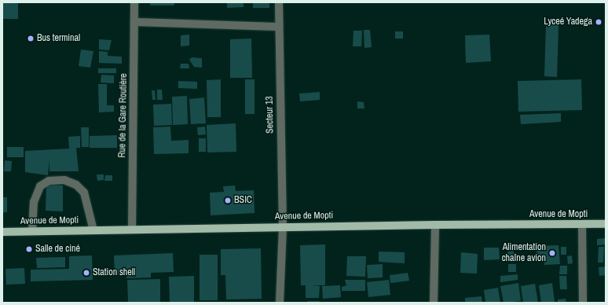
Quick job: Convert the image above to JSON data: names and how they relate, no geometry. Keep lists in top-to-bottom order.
{
  "streets": {
    "main road": ["Avenue de Mopti"],
    "street": ["Secteur 13", "Rue de la Gare Routière"]
  },
  "crossings": [
    ["Secteur 13", "Avenue de Mopti"],
    ["Rue de la Gare Routière", "Avenue de Mopti"]
  ],
  "places": [
    "Lyceé Yadega",
    "Bus terminal",
    "BSIC",
    "Salle de ciné",
    "Alimentation chaîne avion",
    "Station shell"
  ]
}
